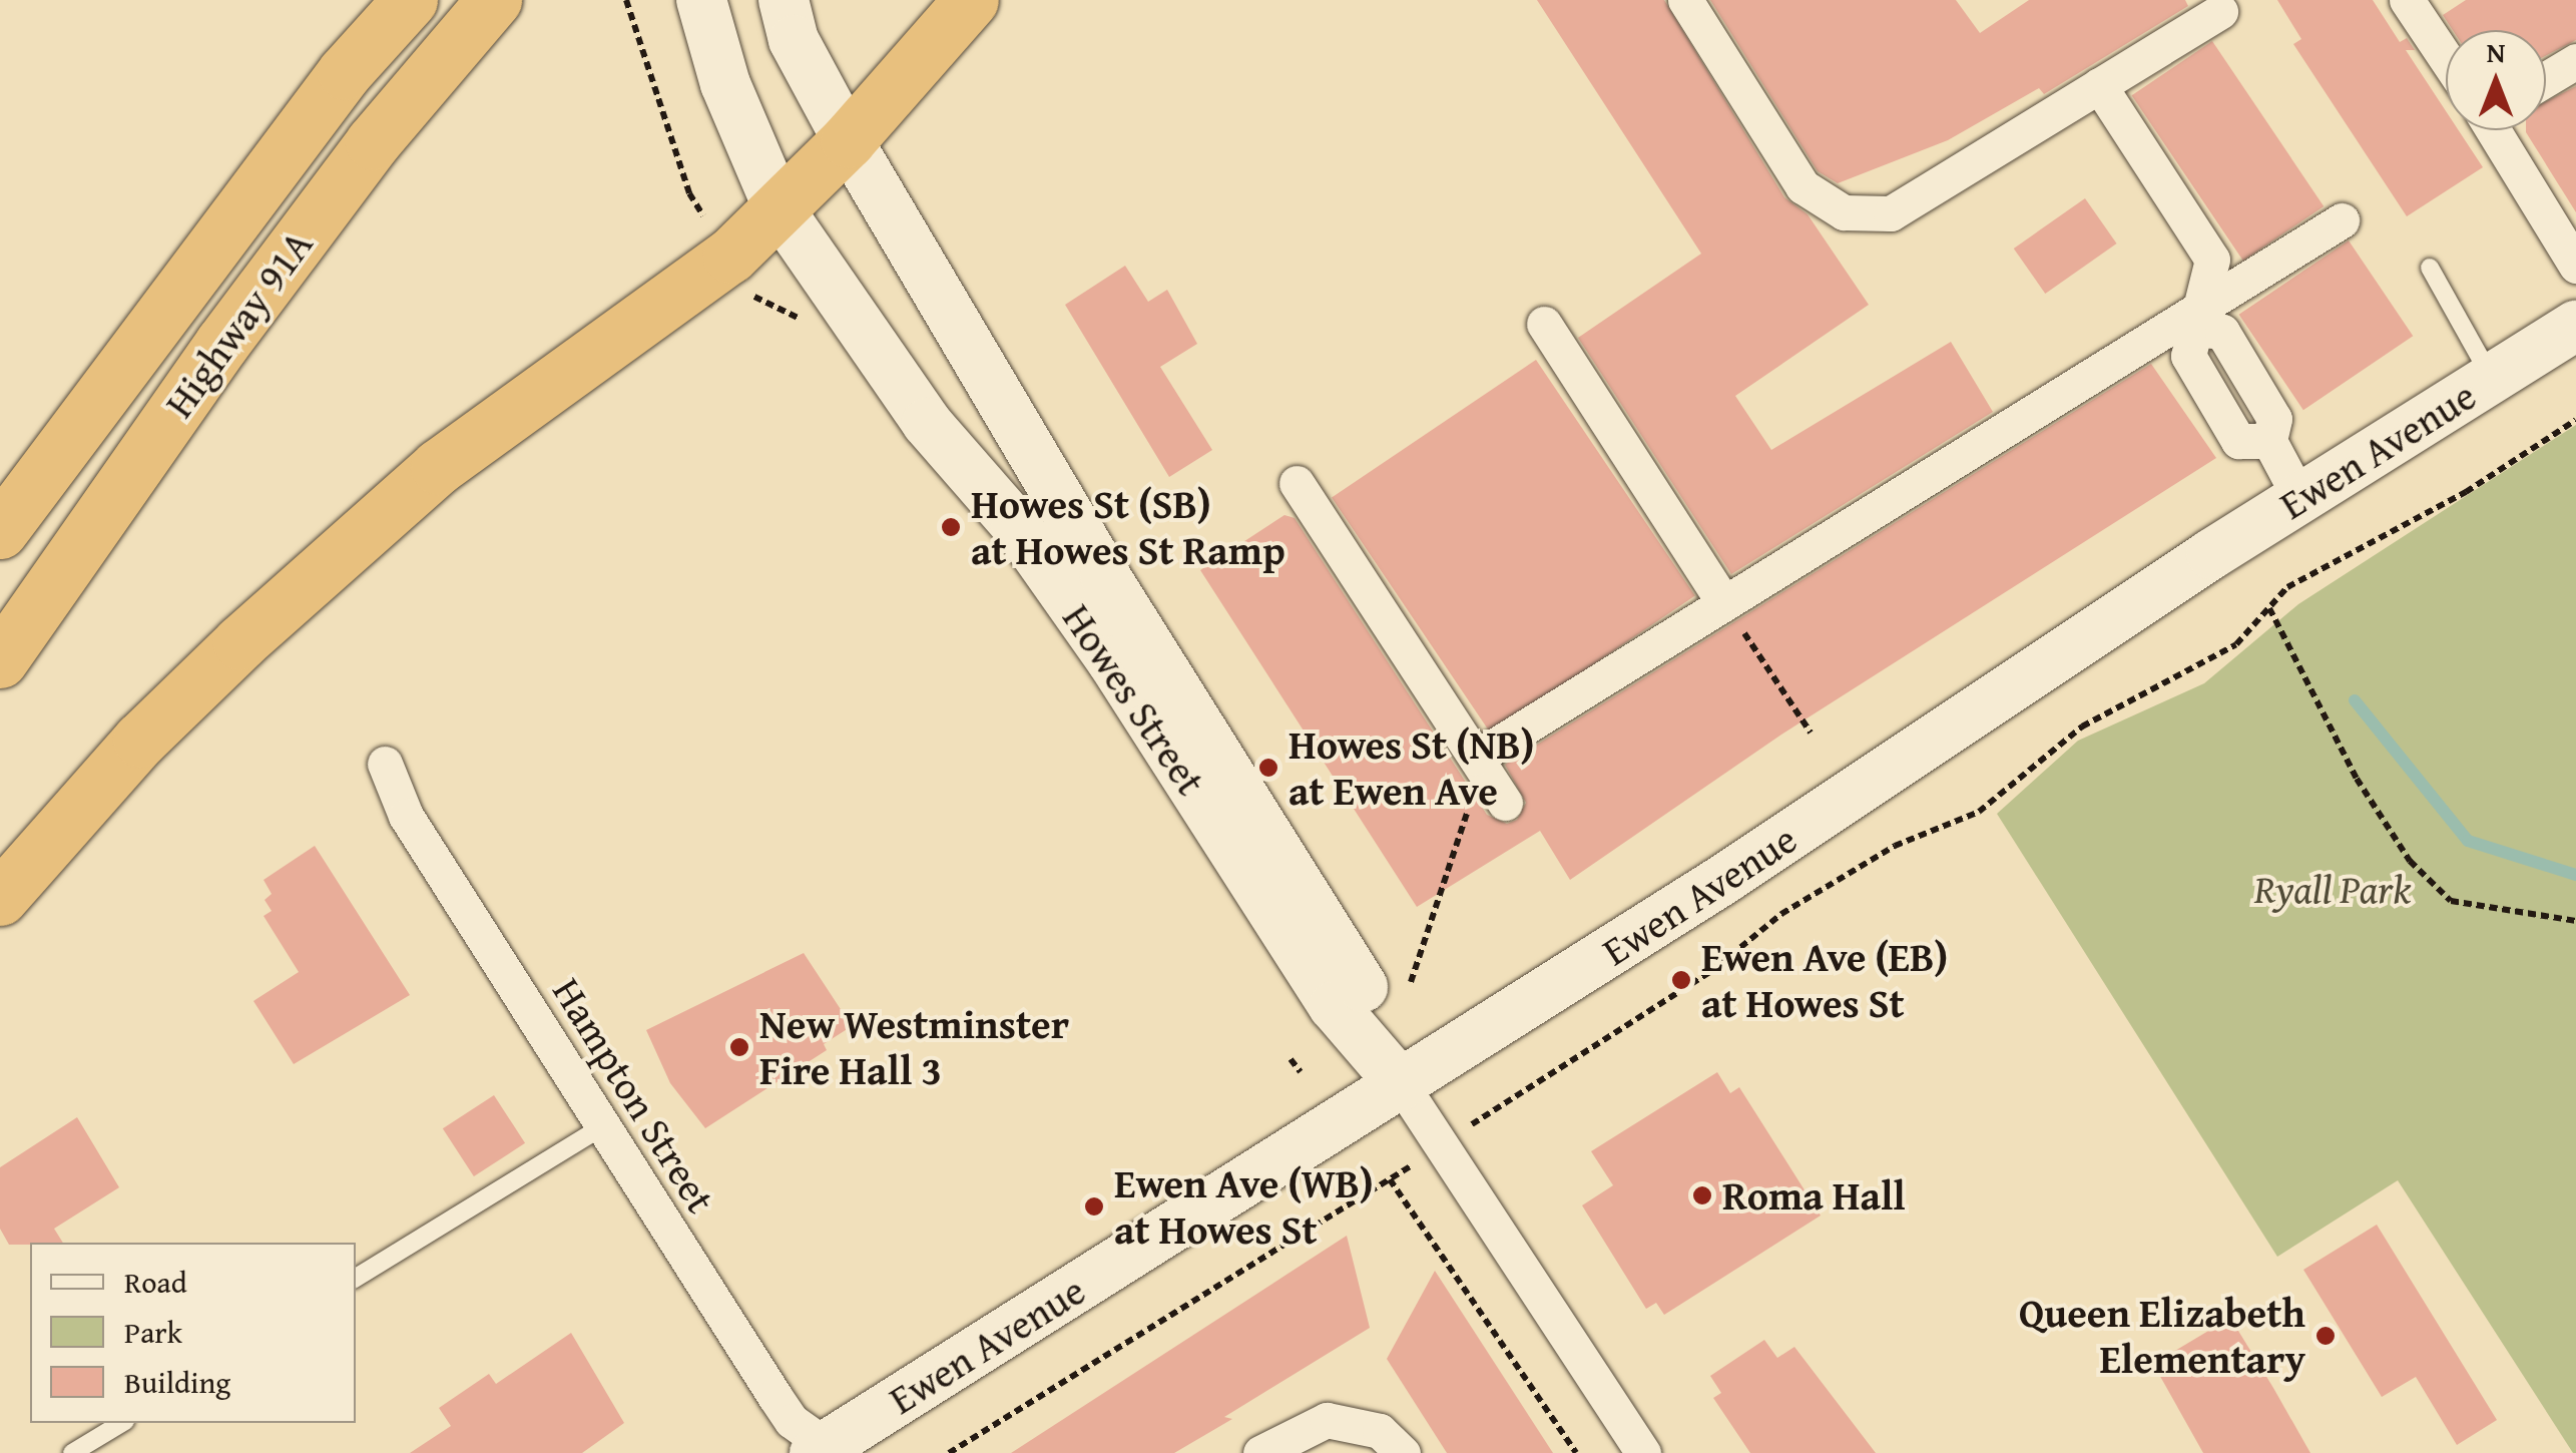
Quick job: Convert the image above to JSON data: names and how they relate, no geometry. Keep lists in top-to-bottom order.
{
  "streets": {
    "highway": ["Highway 91A"],
    "street": ["Ewen Avenue", "Howes Street", "Hampton Street"]
  },
  "crossings": [
    ["Ewen Avenue", "Howes Street"],
    ["Ewen Avenue", "Hampton Street"]
  ],
  "parks": ["Ryall Park"],
  "places": [
    "Howes St (SB) at Howes St Ramp",
    "Howes St (NB) at Ewen Ave",
    "Ewen Ave (EB) at Howes St",
    "New Westminster Fire Hall 3",
    "Roma Hall",
    "Ewen Ave (WB) at Howes St",
    "Queen Elizabeth Elementary"
  ],
  "legend": ["Road", "Park", "Building"],
  "north": "top"
}
